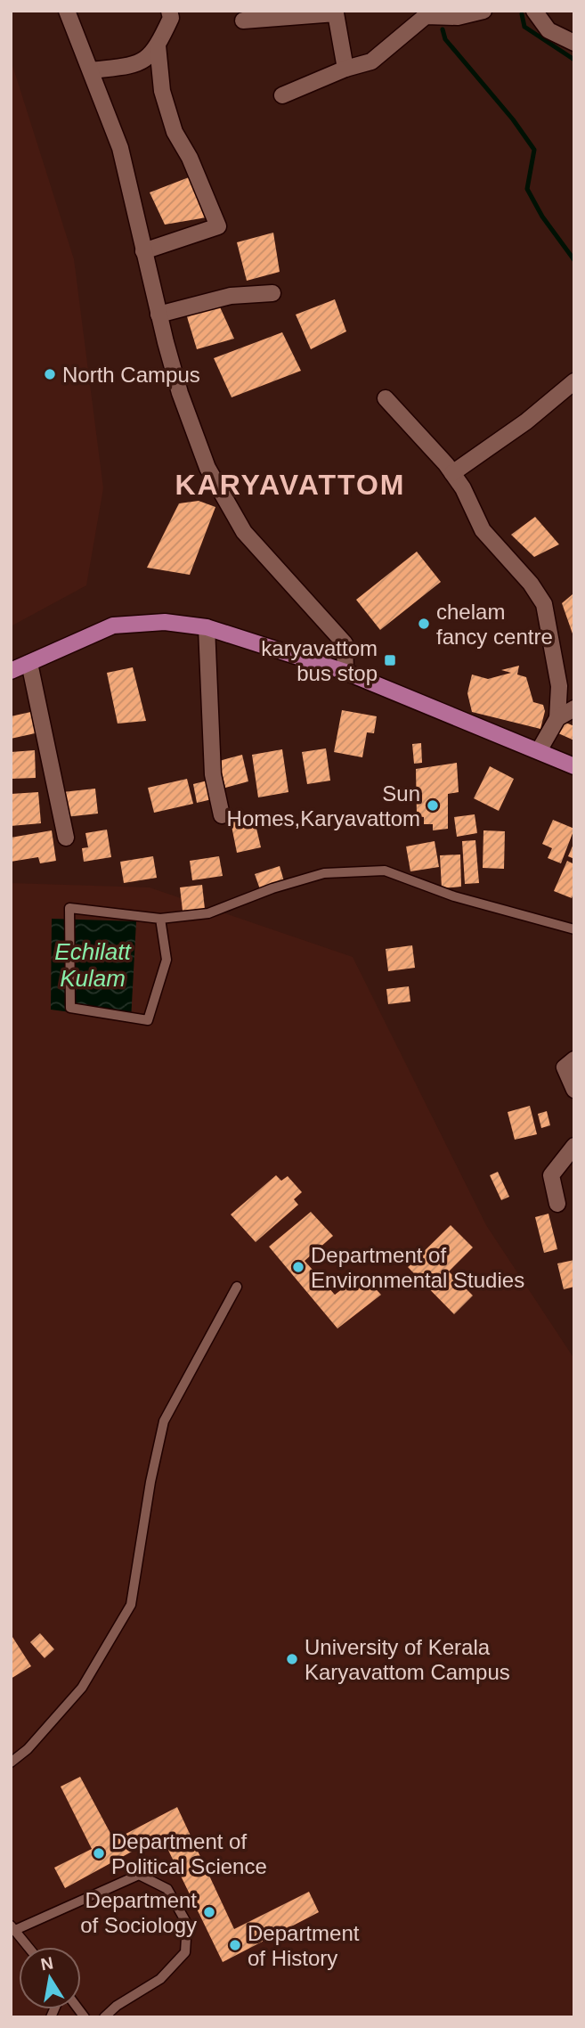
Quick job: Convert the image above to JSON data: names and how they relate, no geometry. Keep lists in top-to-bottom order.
{
  "districts": ["KARYAVATTOM"],
  "water": ["Echilatt Kulam"],
  "places": {
    "other": [
      "North Campus",
      "chelam fancy centre",
      "Sun Homes,Karyavattom",
      "Department of Environmental Studies",
      "University of Kerala Karyavattom Campus",
      "Department of Political Science",
      "Department of Sociology",
      "Department of History"
    ],
    "transit": ["karyavattom bus stop"]
  },
  "north": "top"
}
